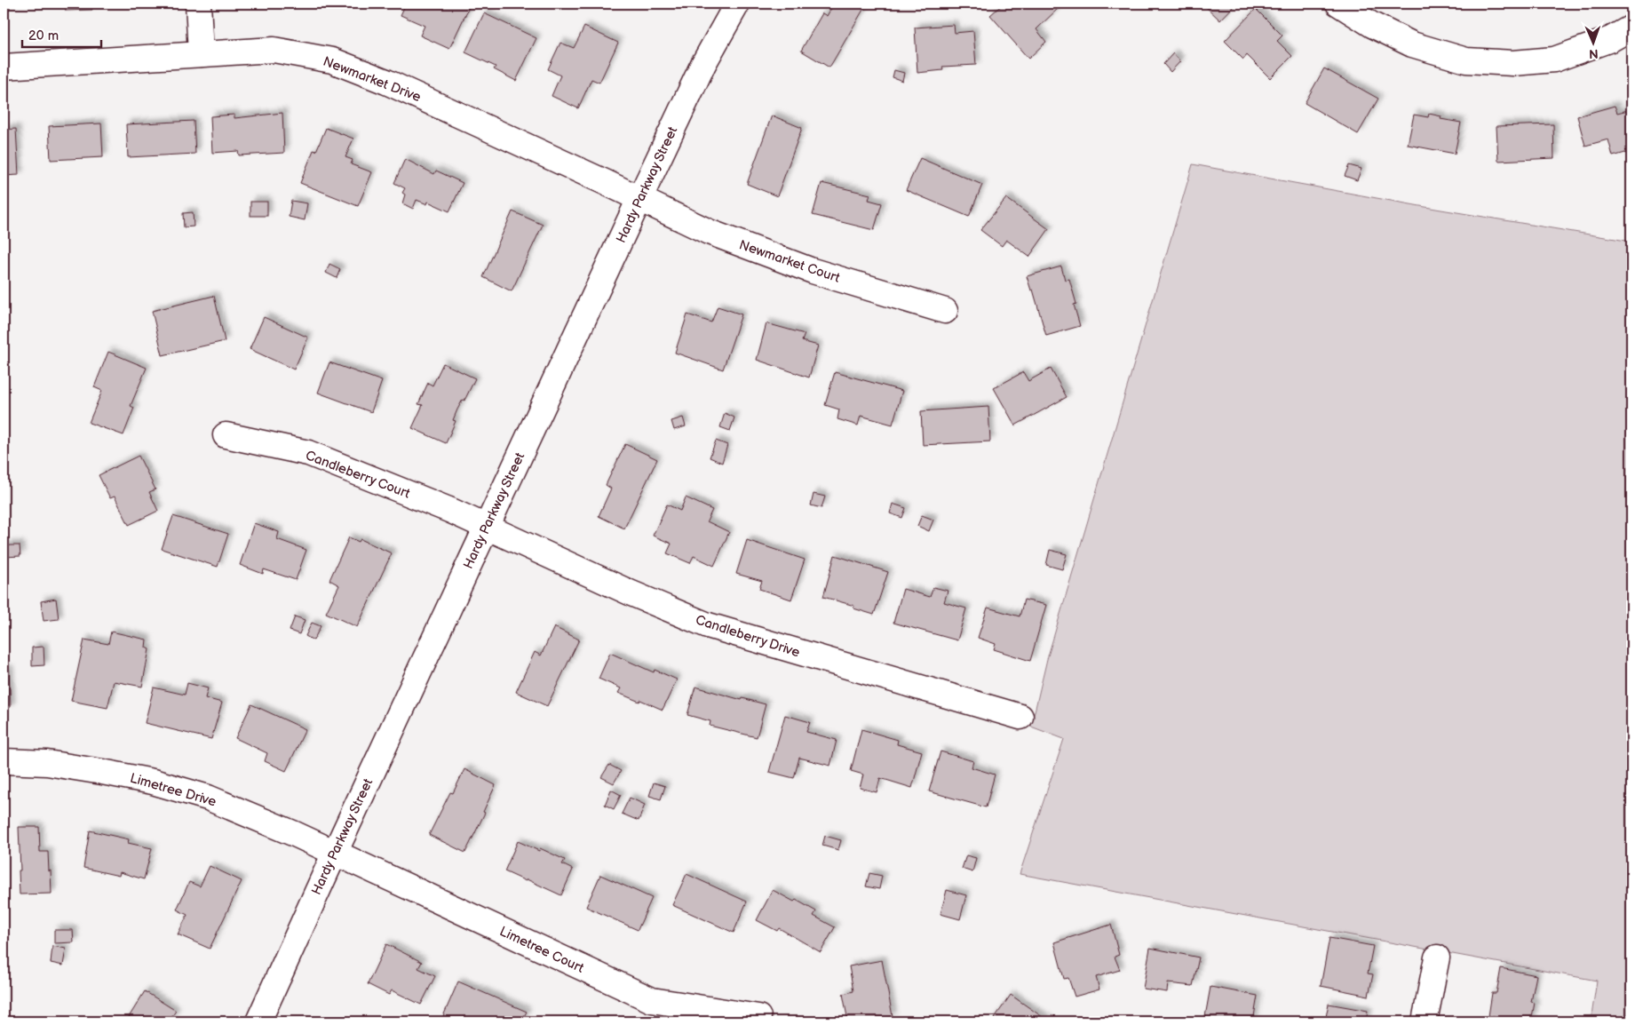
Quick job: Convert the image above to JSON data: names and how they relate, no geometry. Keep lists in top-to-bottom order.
{
  "streets": {
    "street": [
      "Newmarket Drive",
      "Hardy Parkway Street",
      "Newmarket Court",
      "Candleberry Court",
      "Candleberry Drive",
      "Limetree Drive",
      "Limetree Court"
    ]
  },
  "crossings": [
    ["Newmarket Drive", "Hardy Parkway Street"],
    ["Newmarket Drive", "Newmarket Court"],
    ["Hardy Parkway Street", "Newmarket Court"],
    ["Hardy Parkway Street", "Candleberry Court"],
    ["Hardy Parkway Street", "Candleberry Drive"],
    ["Hardy Parkway Street", "Limetree Drive"],
    ["Hardy Parkway Street", "Limetree Court"],
    ["Candleberry Court", "Candleberry Drive"],
    ["Limetree Drive", "Limetree Court"]
  ],
  "scale_bar": "20 m",
  "north": "bottom"
}
